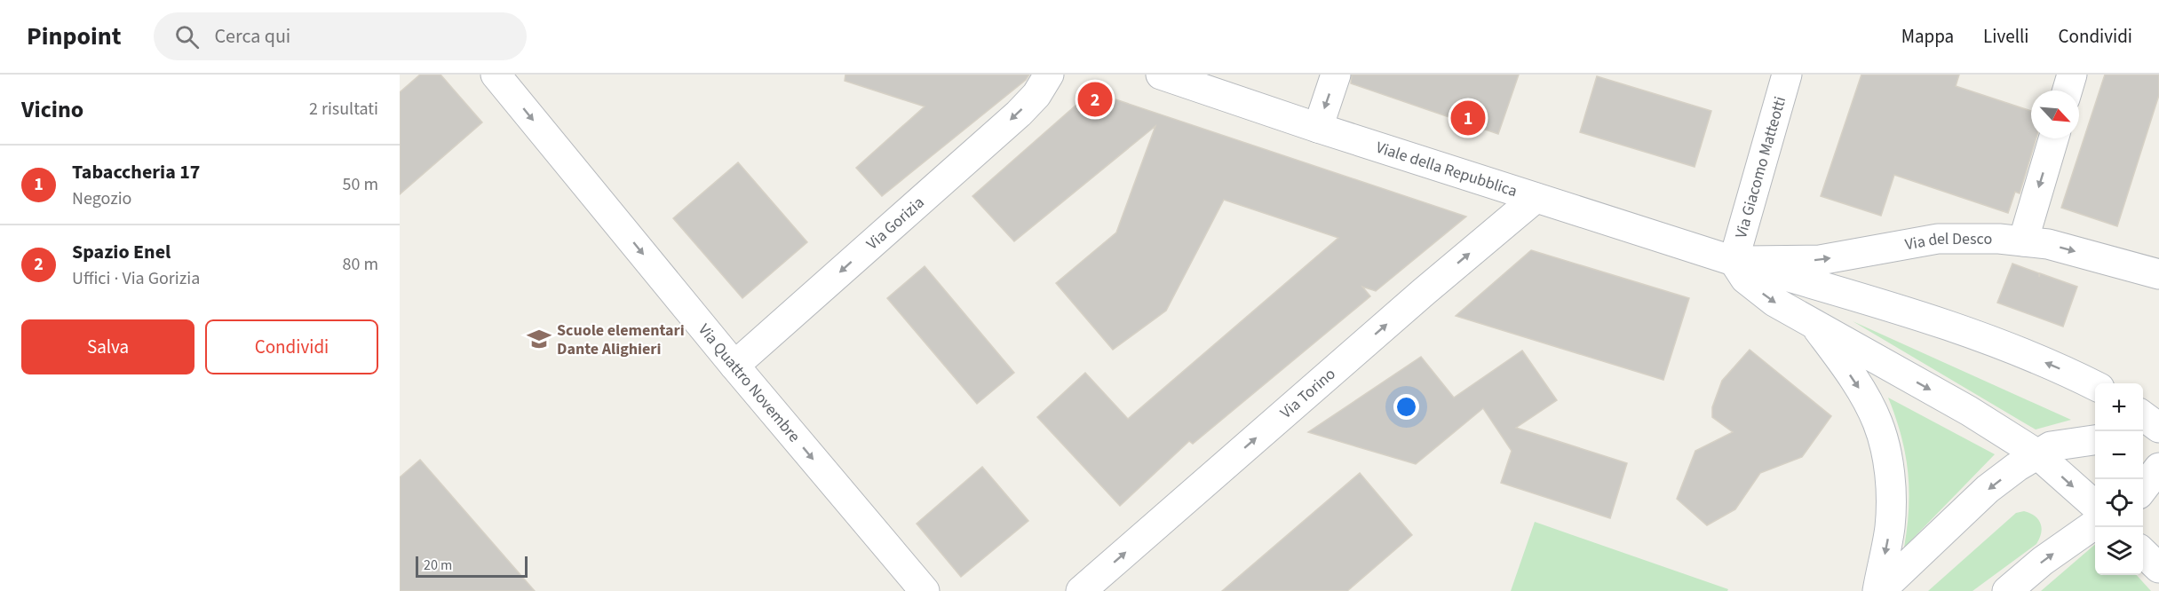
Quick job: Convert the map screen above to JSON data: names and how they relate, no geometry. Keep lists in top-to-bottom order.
{
  "streets": {
    "street": [
      "Via Giacomo Matteotti",
      "Viale della Repubblica",
      "Via Gorizia",
      "Via del Desco",
      "Via Quattro Novembre",
      "Via Torino"
    ]
  },
  "crossings": [
    ["Via Giacomo Matteotti", "Viale della Repubblica"],
    ["Via Giacomo Matteotti", "Via del Desco"],
    ["Viale della Repubblica", "Via del Desco"],
    ["Viale della Repubblica", "Via Torino"],
    ["Via Gorizia", "Via Quattro Novembre"]
  ],
  "one_way": [
    "Via Gorizia",
    "Via del Desco",
    "Via Quattro Novembre",
    "Via Torino"
  ],
  "places": {
    "school or university": ["Scuole elementari Dante Alighieri"]
  },
  "scale_bar": "20 m",
  "north": "bottom right",
  "page": {
    "header": "Pinpoint",
    "search": "Cerca qui",
    "nav": ["Mappa", "Livelli", "Condividi"],
    "heading": ["Vicino", "2 risultati"],
    "pins": ["2", "1"],
    "list": [
      {
        "mark": "1",
        "name": "Tabaccheria 17",
        "note": "Negozio",
        "value": "50 m"
      },
      {
        "mark": "2",
        "name": "Spazio Enel",
        "note": "Uffici · Via Gorizia",
        "value": "80 m"
      }
    ],
    "buttons": ["Salva", "Condividi"],
    "map_buttons": ["+", "−"],
    "scale": "20 m"
  }
}
